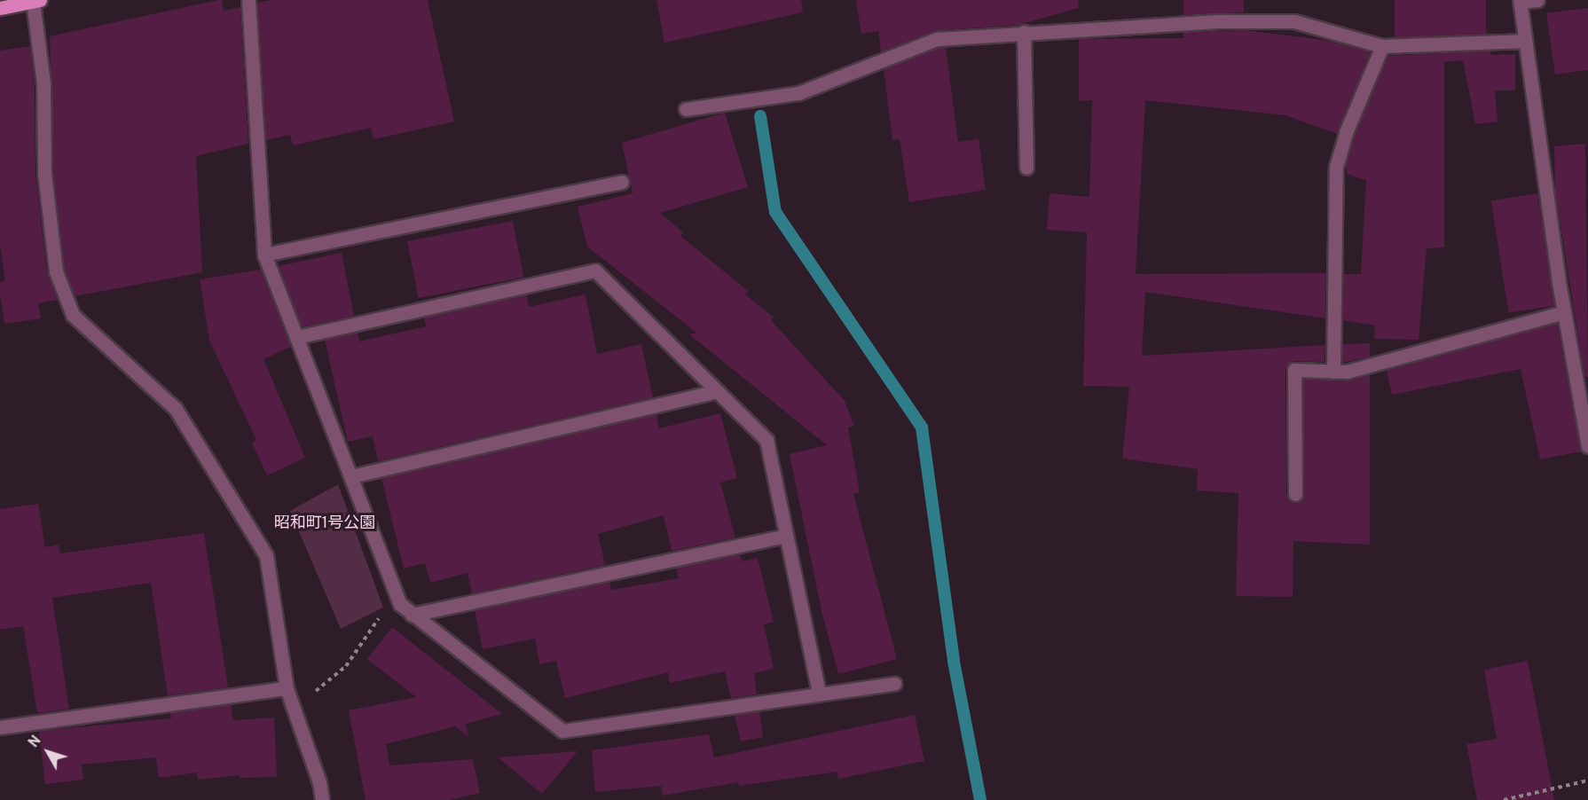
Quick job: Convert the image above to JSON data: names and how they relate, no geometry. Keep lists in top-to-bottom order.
{
  "parks": ["昭和町1号公園"],
  "north": "top left"
}
